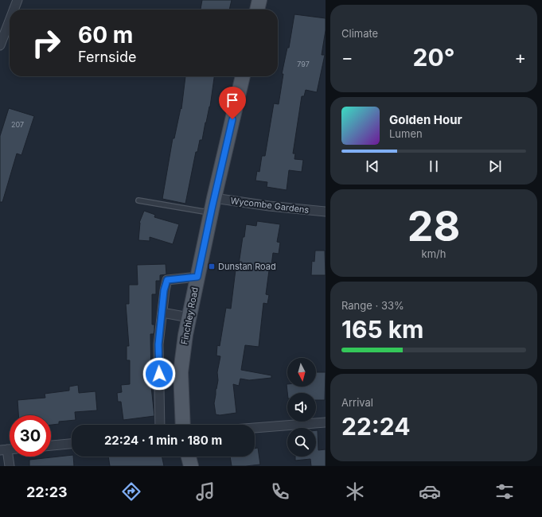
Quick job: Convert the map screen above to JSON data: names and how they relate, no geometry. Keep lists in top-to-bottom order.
{
  "streets": {
    "main road": ["Finchley Road"],
    "street": ["Wycombe Gardens"]
  },
  "crossings": [
    ["Wycombe Gardens", "Finchley Road"]
  ],
  "places": {
    "transit": ["Dunstan Road"]
  },
  "house_numbers": ["797", "207"],
  "north": "bottom",
  "page": {
    "tile": [
      "Climate",
      ["28", "km/h"],
      ["Range · 33%", "165 km"],
      ["Arrival", "22:24"]
    ],
    "turn": ["60 m", "Fernside"],
    "heat": ["−", "20°", "+"],
    "song": ["Golden Hour", "Lumen"],
    "limit": "30",
    "trip": "22:24 · 1 min · 180 m",
    "tabs": "22:23"
  }
}
